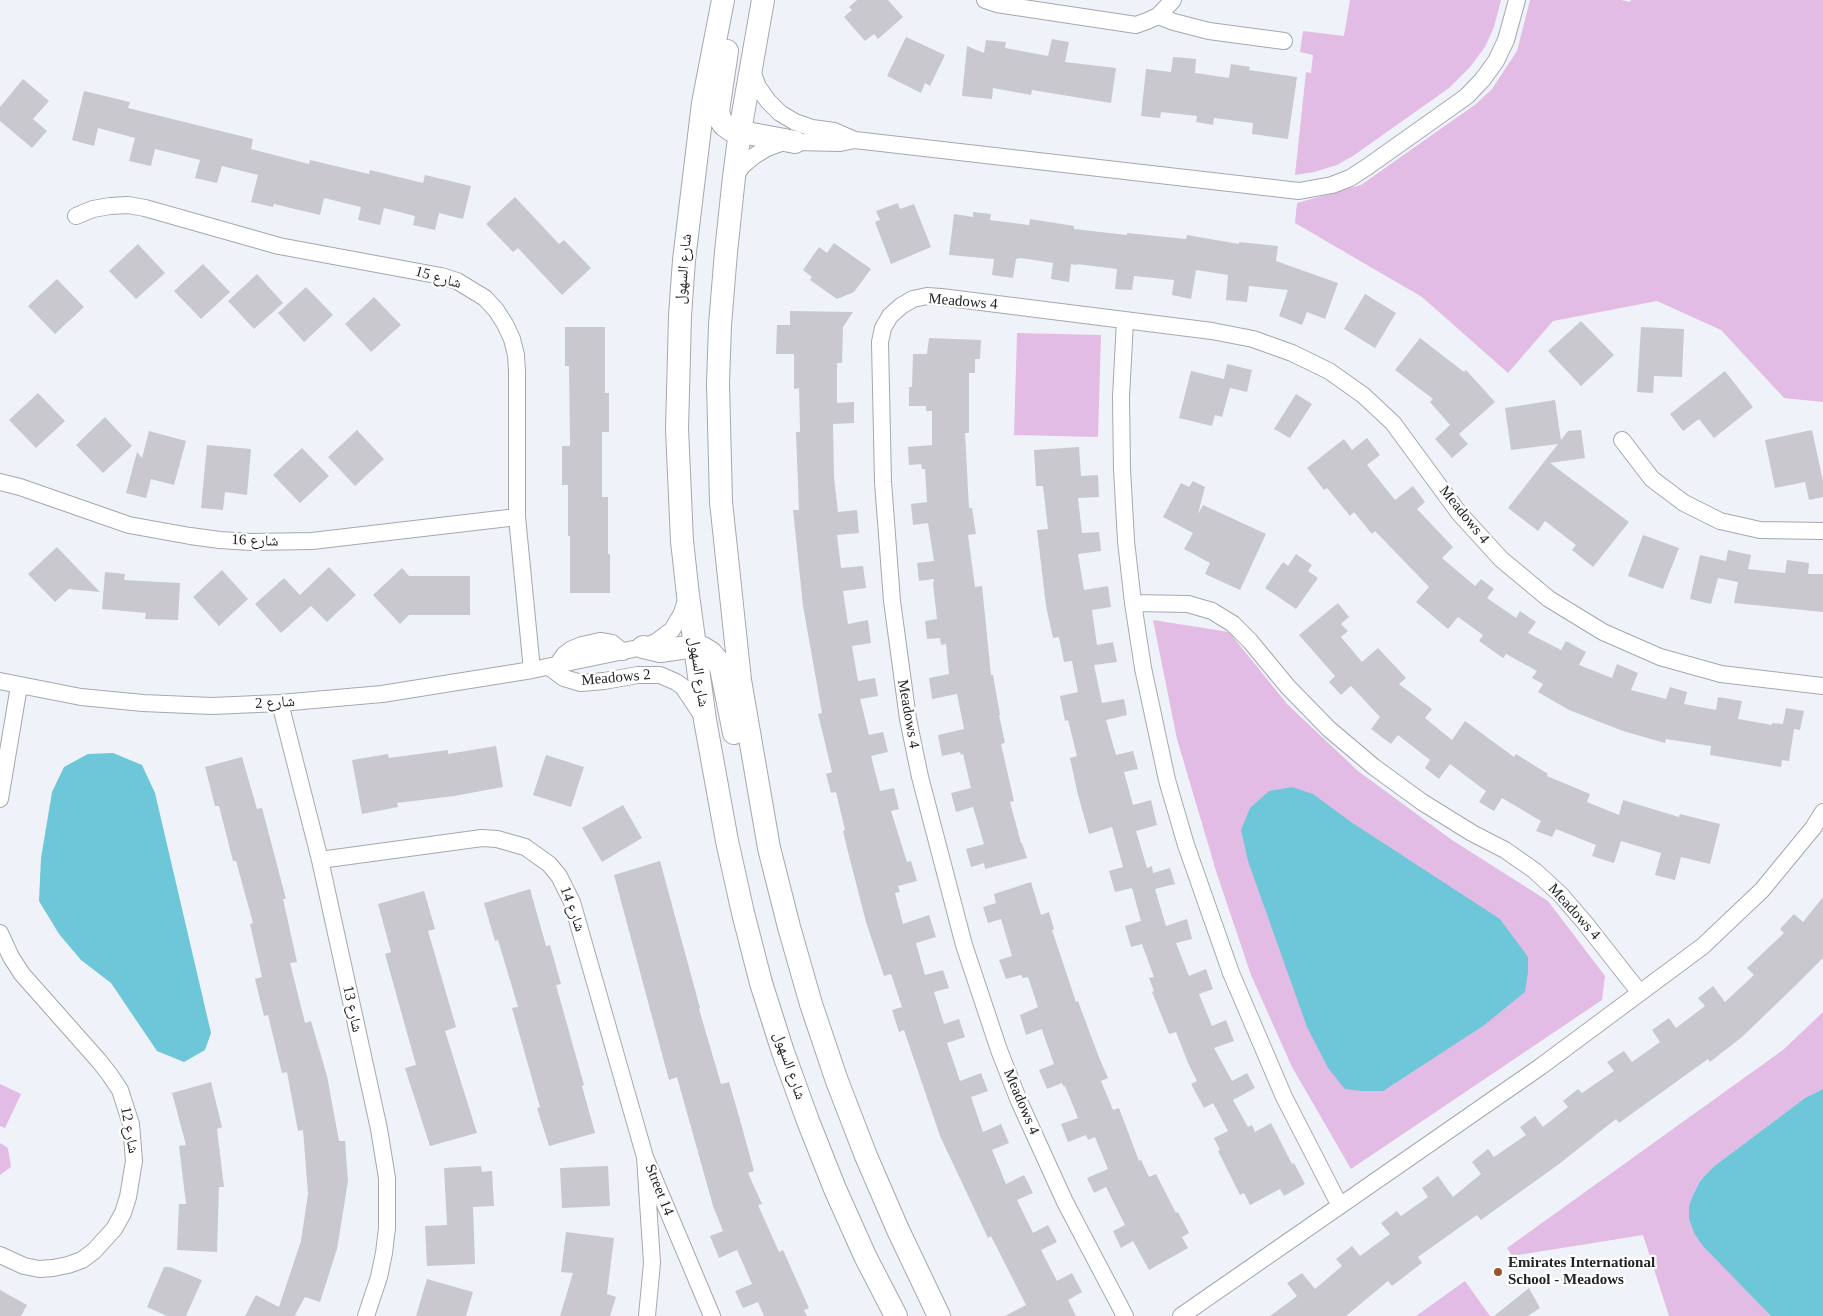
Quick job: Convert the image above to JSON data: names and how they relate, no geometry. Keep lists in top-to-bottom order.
{
  "streets": {
    "main road": ["شارع السهول"],
    "street": [
      "شارع 15",
      "Meadows 4",
      "شارع 16",
      "Meadows 2",
      "شارع 2",
      "شارع 14",
      "شارع 13",
      "شارع 12",
      "Street 14"
    ]
  },
  "crossings": [
    ["شارع السهول", "Meadows 2"],
    ["شارع 15", "شارع 16"],
    ["شارع 15", "شارع 2"],
    ["Meadows 2", "شارع 2"],
    ["شارع 2", "شارع 13"],
    ["شارع 14", "شارع 13"],
    ["شارع 14", "Street 14"]
  ],
  "places": ["Emirates International School - Meadows"]
}
